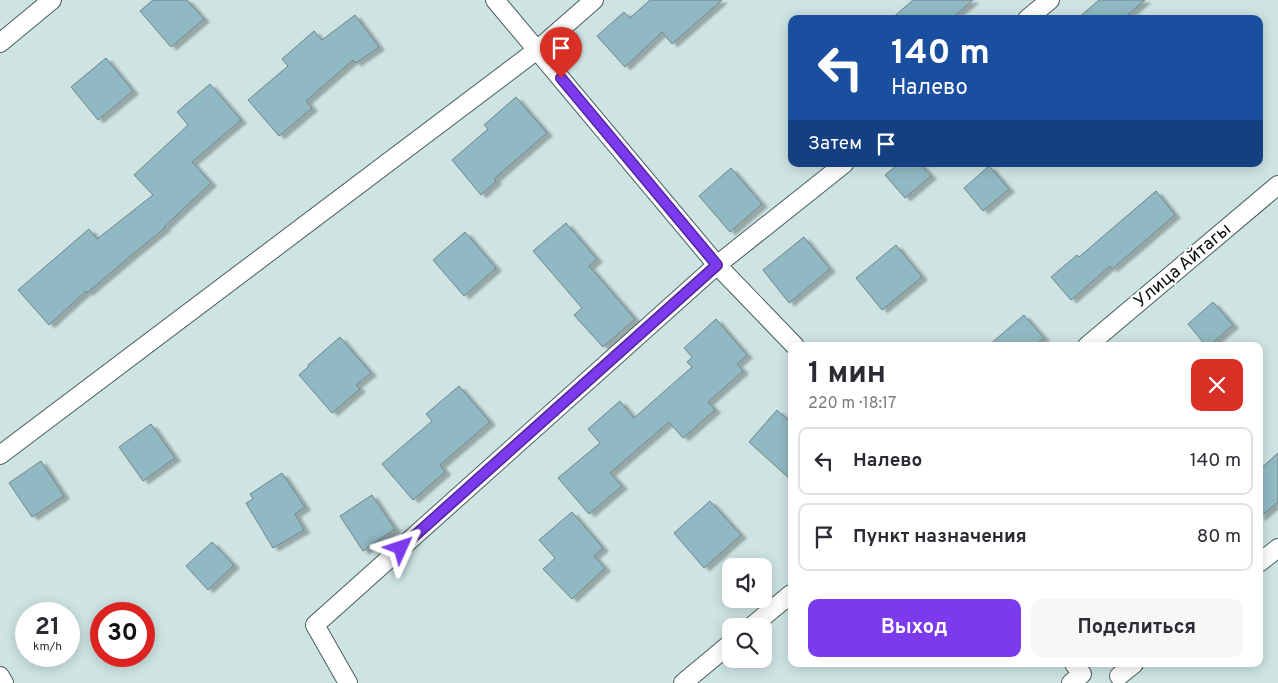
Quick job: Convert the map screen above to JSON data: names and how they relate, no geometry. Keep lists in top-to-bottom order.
{
  "streets": {
    "street": ["Улица Айтагы"]
  },
  "page": {
    "turn": ["140 m", "Налево"],
    "then": "Затем",
    "heading": ["1 мин", "220 m · 18:17"],
    "list": [
      {
        "name": "Налево",
        "value": "140 m"
      },
      {
        "name": "Пункт назначения",
        "value": "80 m"
      }
    ],
    "buttons": ["Выход", "Поделиться"],
    "speed": "21 km/h",
    "limit": "30"
  }
}
